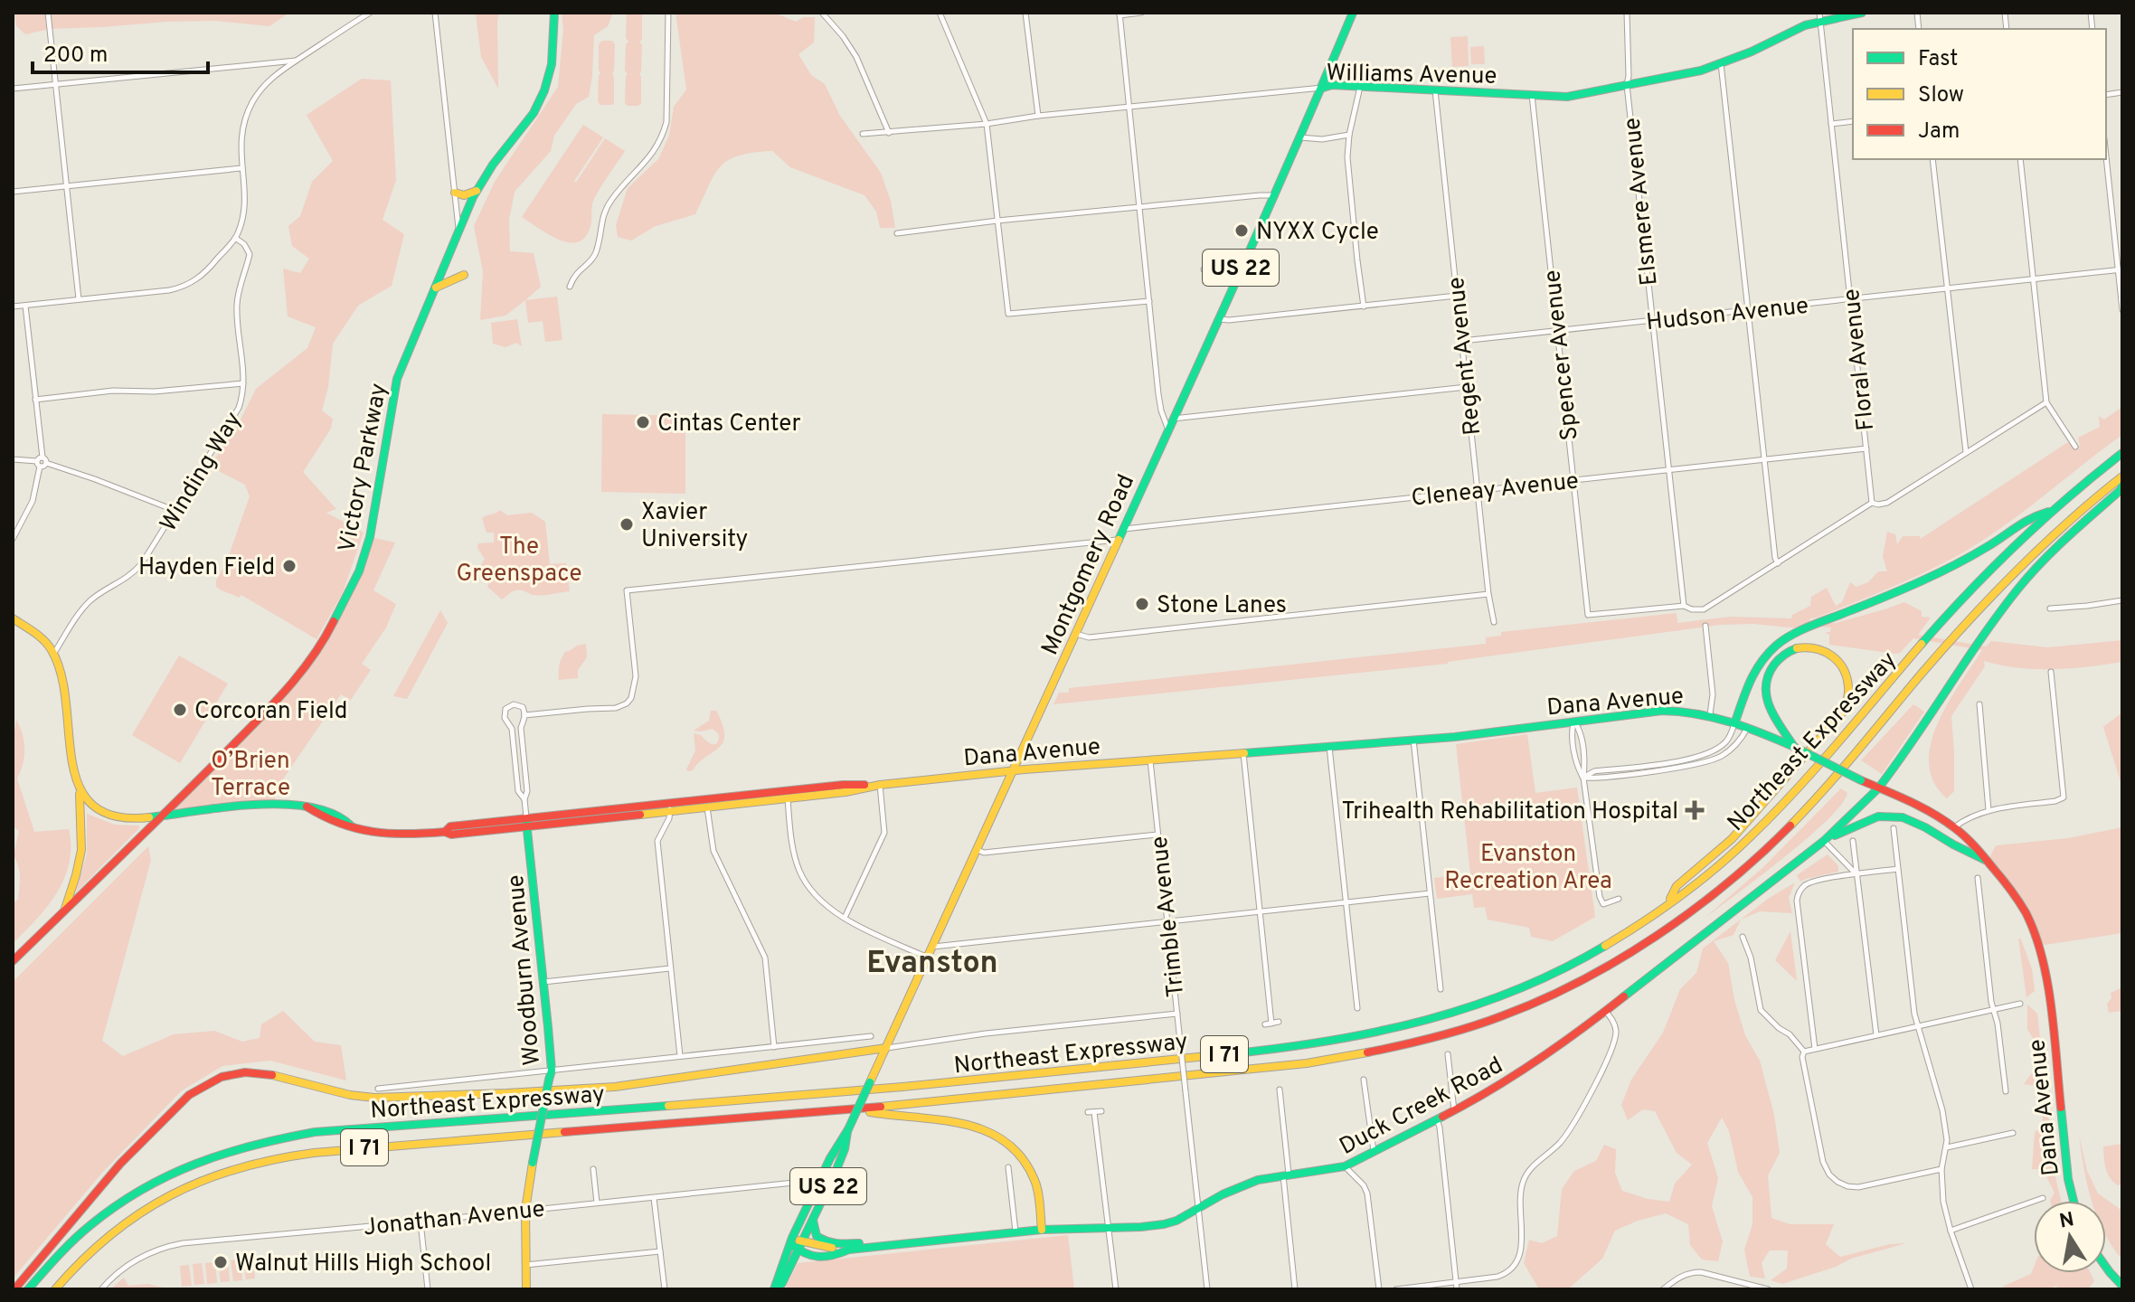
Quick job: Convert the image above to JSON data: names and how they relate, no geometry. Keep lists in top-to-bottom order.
{
  "streets": {
    "main road": [
      "Williams Avenue",
      "US 22",
      "Victory Parkway",
      "Montgomery Road",
      "Dana Avenue",
      "Northeast Expressway",
      "Woodburn Avenue",
      "I 71",
      "Duck Creek Road"
    ],
    "street": [
      "Elsmere Avenue",
      "Hudson Avenue",
      "Spencer Avenue",
      "Regent Avenue",
      "Floral Avenue",
      "Winding Way",
      "Cleneay Avenue",
      "Trimble Avenue",
      "Jonathan Avenue"
    ]
  },
  "crossings": [
    ["Williams Avenue", "Elsmere Avenue"],
    ["Williams Avenue", "Spencer Avenue"],
    ["Williams Avenue", "Regent Avenue"],
    ["Williams Avenue", "Floral Avenue"],
    ["Williams Avenue", "Montgomery Road"],
    ["Elsmere Avenue", "Hudson Avenue"],
    ["Elsmere Avenue", "Spencer Avenue"],
    ["Elsmere Avenue", "Cleneay Avenue"],
    ["Hudson Avenue", "Spencer Avenue"],
    ["Hudson Avenue", "Regent Avenue"],
    ["Hudson Avenue", "Floral Avenue"],
    ["Spencer Avenue", "Cleneay Avenue"],
    ["Regent Avenue", "Cleneay Avenue"],
    ["Floral Avenue", "Cleneay Avenue"],
    ["Victory Parkway", "Dana Avenue"],
    ["Cleneay Avenue", "Montgomery Road"],
    ["Montgomery Road", "Dana Avenue"],
    ["Montgomery Road", "Duck Creek Road"],
    ["Montgomery Road", "Jonathan Avenue"],
    ["Dana Avenue", "Trimble Avenue"],
    ["Dana Avenue", "Woodburn Avenue"],
    ["Dana Avenue", "Duck Creek Road"],
    ["Trimble Avenue", "Duck Creek Road"],
    ["Woodburn Avenue", "Jonathan Avenue"]
  ],
  "districts": ["Evanston"],
  "parks": ["The Greenspace", "O’Brien Terrace", "Evanston Recreation Area"],
  "places": {
    "other": [
      "NYXX Cycle",
      "Cintas Center",
      "Xavier University",
      "Hayden Field",
      "Stone Lanes",
      "Corcoran Field",
      "Walnut Hills High School"
    ],
    "health": ["Trihealth Rehabilitation Hospital"]
  },
  "legend": ["Fast", "Slow", "Jam"],
  "scale_bar": "200 m",
  "north": "top"
}
